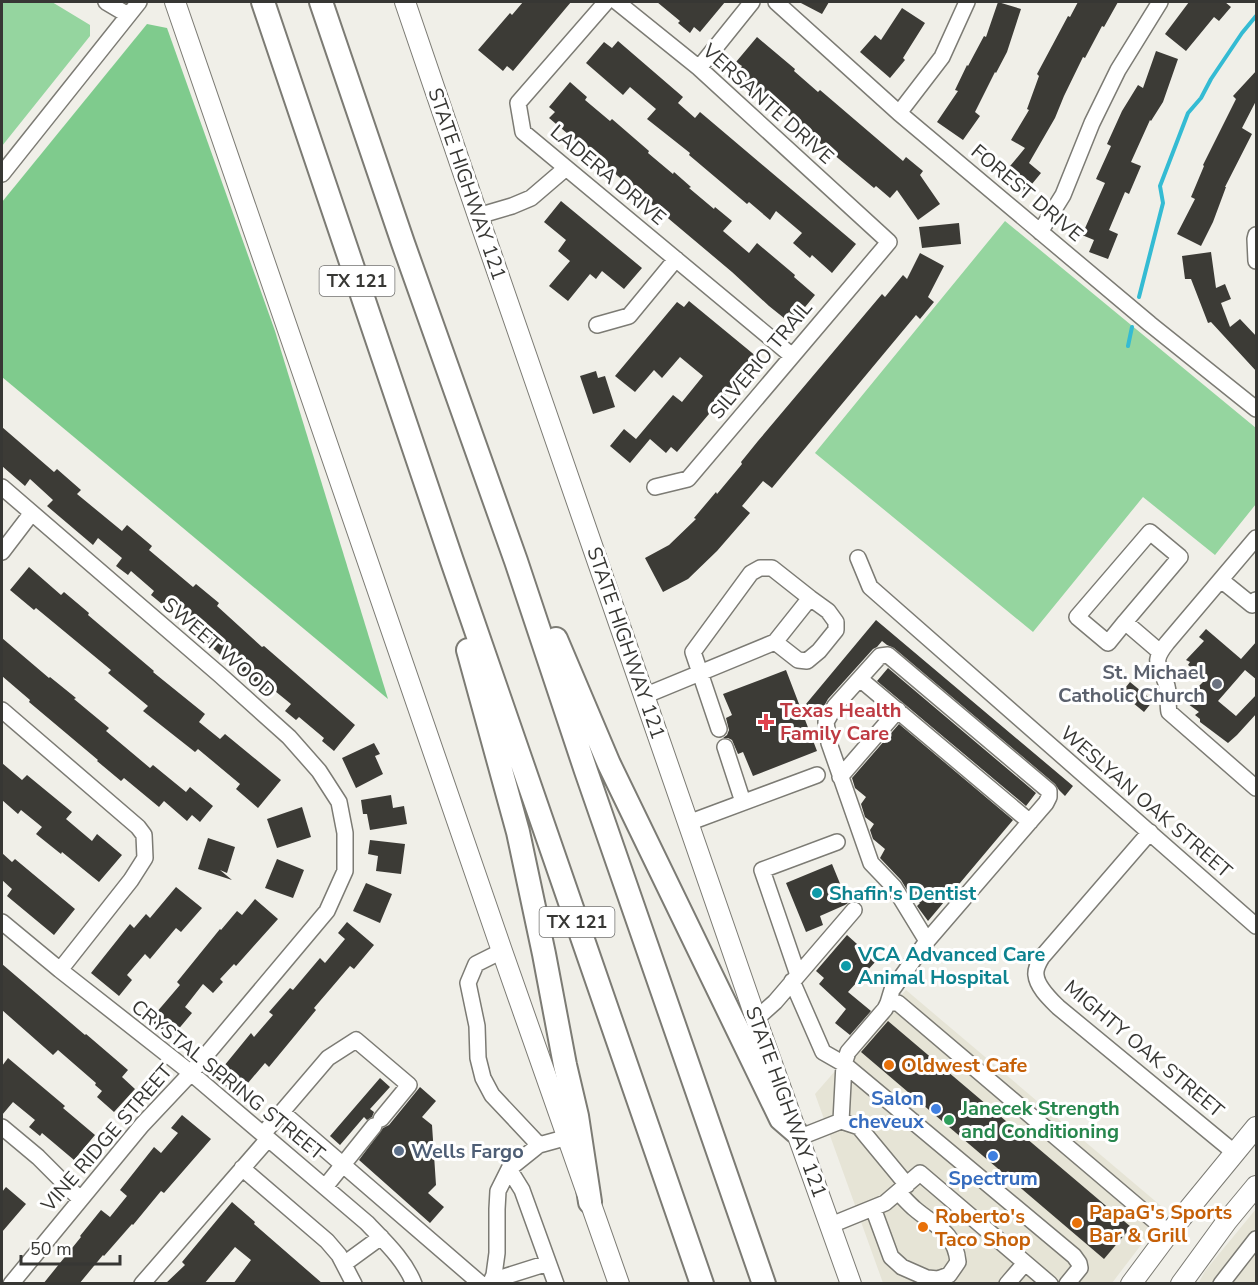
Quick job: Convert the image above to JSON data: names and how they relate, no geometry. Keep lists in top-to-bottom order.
{
  "streets": {
    "highway": ["TX 121"],
    "main road": ["STATE HIGHWAY 121"],
    "street": [
      "VERSANTE DRIVE",
      "LADERA DRIVE",
      "FOREST DRIVE",
      "SILVERIO TRAIL",
      "SWEET WOOD",
      "WESLYAN OAK STREET",
      "MIGHTY OAK STREET",
      "CRYSTAL SPRING STREET",
      "VINE RIDGE STREET"
    ]
  },
  "crossings": [
    ["VERSANTE DRIVE", "SILVERIO TRAIL"],
    ["LADERA DRIVE", "SILVERIO TRAIL"],
    ["SWEET WOOD", "VINE RIDGE STREET"],
    ["WESLYAN OAK STREET", "MIGHTY OAK STREET"],
    ["CRYSTAL SPRING STREET", "VINE RIDGE STREET"]
  ],
  "places": {
    "other": [
      "St. Michael Catholic Church",
      "Shafin's Dentist",
      "VCA Advanced Care Animal Hospital",
      "Oldwest Cafe",
      "Salon cheveux",
      "Janecek Strength and Conditioning",
      "Wells Fargo",
      "Spectrum",
      "PapaG's Sports Bar & Grill",
      "Roberto's Taco Shop"
    ],
    "health": ["Texas Health Family Care"]
  },
  "scale_bar": "50 m"
}
